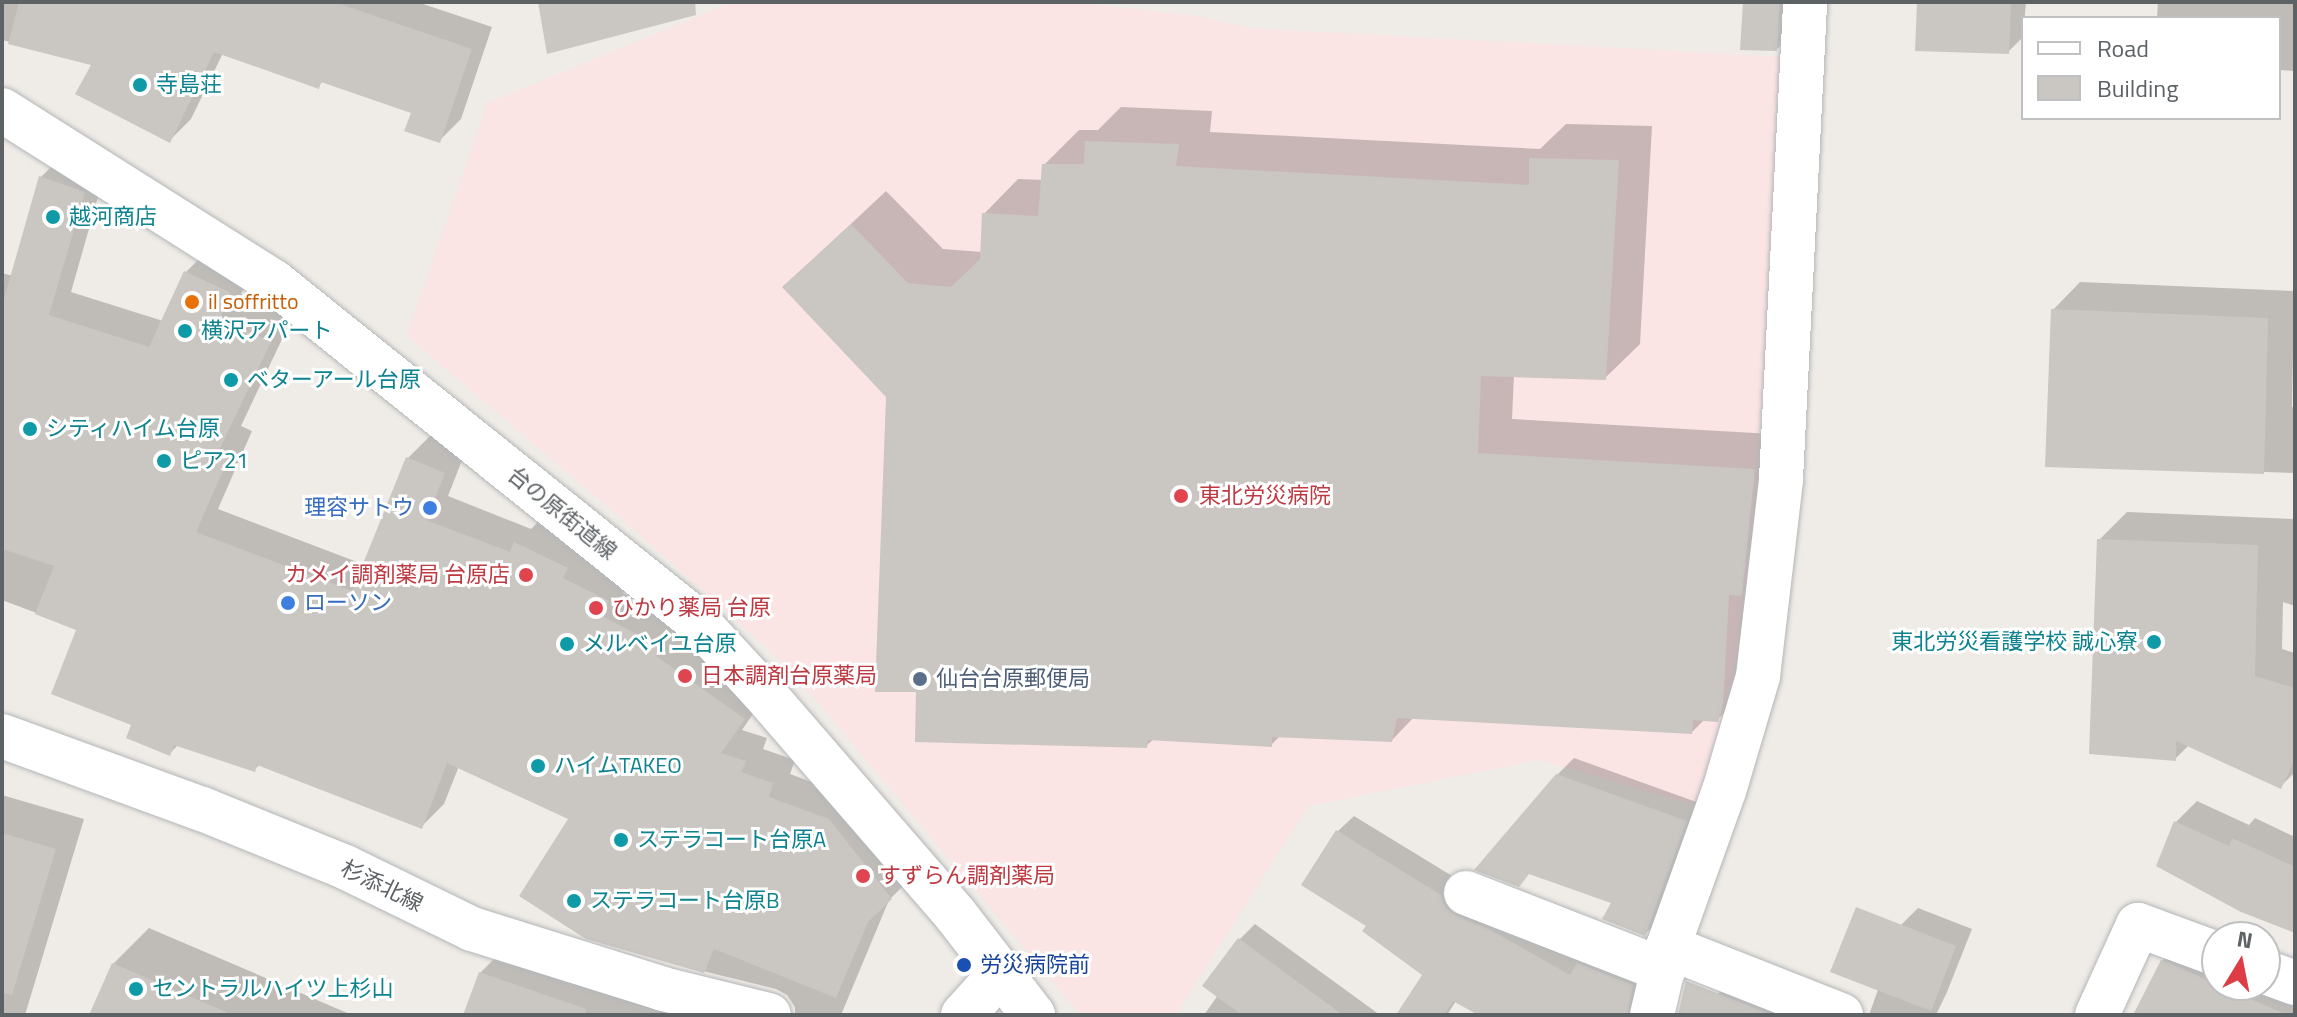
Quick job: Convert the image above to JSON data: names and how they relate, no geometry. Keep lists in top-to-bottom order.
{
  "streets": {
    "street": ["台の原街道線", "杉添北線"]
  },
  "places": [
    "寺島荘",
    "越河商店",
    "il soffritto",
    "横沢アパート",
    "ベターアール台原",
    "シティハイム台原",
    "ピア21",
    "東北労災病院",
    "理容サトウ",
    "カメイ調剤薬局 台原店",
    "ローソン",
    "ひかり薬局 台原",
    "東北労災看護学校 誠心寮",
    "メルベイユ台原",
    "日本調剤台原薬局",
    "仙台台原郵便局",
    "ハイムTAKEO",
    "ステラコート台原A",
    "すずらん調剤薬局",
    "ステラコート台原B",
    "労災病院前",
    "セントラルハイツ上杉山"
  ],
  "legend": ["Road", "Building"],
  "north": "top"
}
